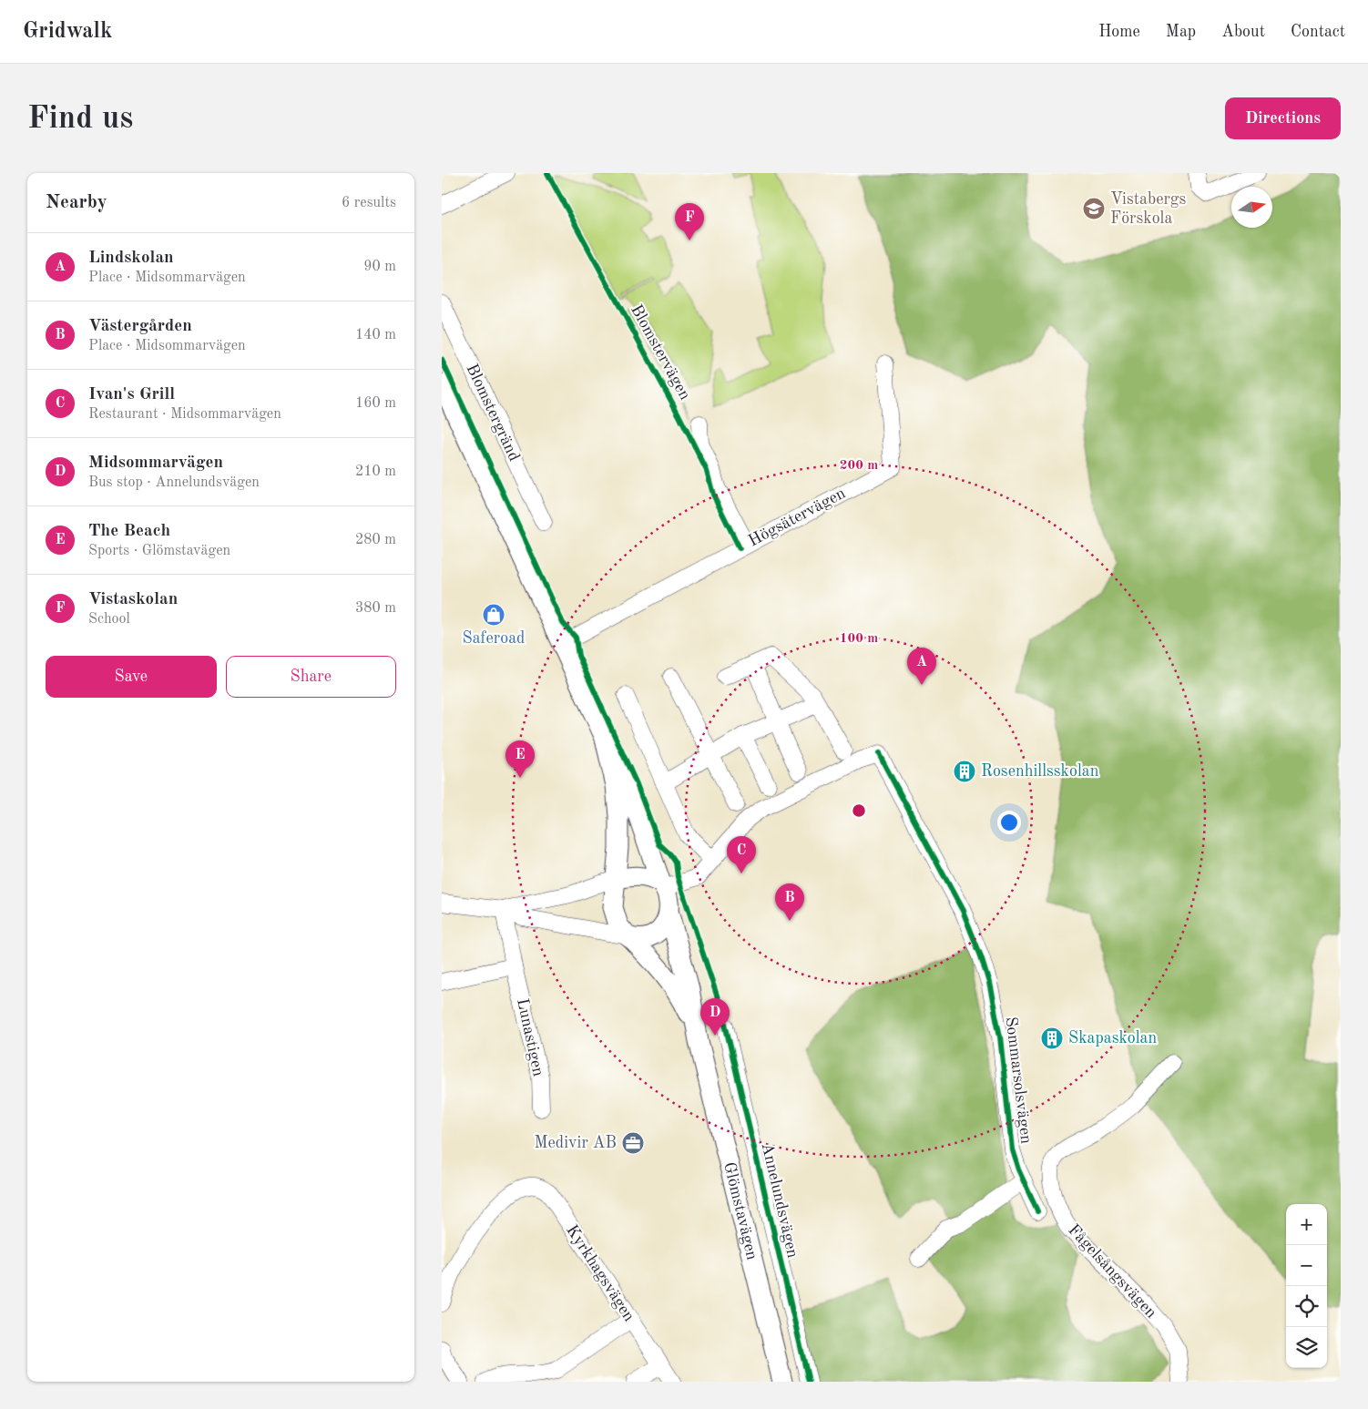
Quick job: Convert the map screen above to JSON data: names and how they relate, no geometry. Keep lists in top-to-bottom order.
{
  "streets": {
    "main road": ["Glömstavägen"],
    "street": [
      "Blomstergränd",
      "Högsätervägen",
      "Lunastigen",
      "Sommarsolsvägen",
      "Annelundsvägen",
      "Fågelsångsvägen",
      "Kyrkhagsvägen"
    ],
    "cycle path": ["Blomstervägen"]
  },
  "crossings": [
    ["Högsätervägen", "Glömstavägen"]
  ],
  "places": {
    "school or university": ["Vistabergs Förskola"],
    "shop": ["Saferoad"],
    "building": ["Rosenhillsskolan", "Skapaskolan"],
    "office": ["Medivir AB"]
  },
  "north": "right",
  "page": {
    "header": "Gridwalk",
    "nav": [
      "Home",
      "Map",
      "About",
      "Contact"
    ],
    "buttons": [
      "Directions",
      ["Save", "Share"]
    ],
    "title": "Find us",
    "heading": ["Nearby", "6 results"],
    "pins": [
      "F",
      "A",
      "E",
      "C",
      "B",
      "D"
    ],
    "list": [
      {
        "mark": "A",
        "name": "Lindskolan",
        "note": "Place · Midsommarvägen",
        "value": "90 m"
      },
      {
        "mark": "B",
        "name": "Västergården",
        "note": "Place · Midsommarvägen",
        "value": "140 m"
      },
      {
        "mark": "C",
        "name": "Ivan's Grill",
        "note": "Restaurant · Midsommarvägen",
        "value": "160 m"
      },
      {
        "mark": "D",
        "name": "Midsommarvägen",
        "note": "Bus stop · Annelundsvägen",
        "value": "210 m"
      },
      {
        "mark": "E",
        "name": "The Beach",
        "note": "Sports · Glömstavägen",
        "value": "280 m"
      },
      {
        "mark": "F",
        "name": "Vistaskolan",
        "note": "School",
        "value": "380 m"
      }
    ],
    "map_buttons": ["+", "−"]
  },
  "rings": ["200 m", "100 m"]
}
